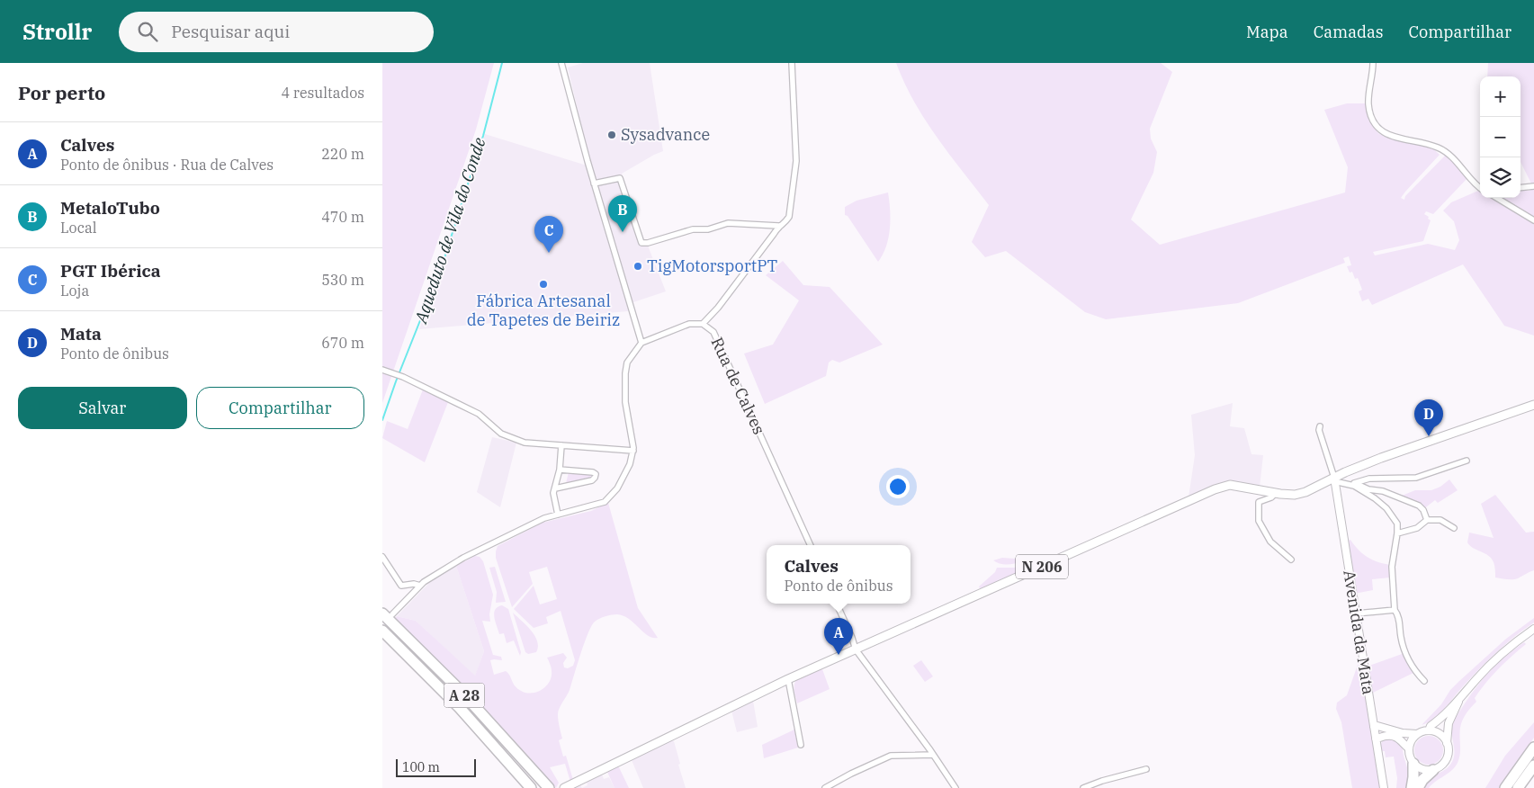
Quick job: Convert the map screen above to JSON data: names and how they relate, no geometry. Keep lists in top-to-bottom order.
{
  "streets": {
    "highway": ["A 28"],
    "main road": ["N 206"],
    "street": ["Rua de Calves", "Avenida da Mata"]
  },
  "crossings": [
    ["N 206", "Avenida da Mata"]
  ],
  "water": ["Aqueduto de Vila do Conde"],
  "places": ["Sysadvance", "TigMotorsportPT", "Fábrica Artesanal de Tapetes de Beiriz"],
  "scale_bar": "100 m",
  "page": {
    "header": "Strollr",
    "search": "Pesquisar aqui",
    "nav": ["Mapa", "Camadas", "Compartilhar"],
    "heading": ["Por perto", "4 resultados"],
    "map_buttons": ["+", "−"],
    "list": [
      {
        "mark": "A",
        "name": "Calves",
        "note": "Ponto de ônibus · Rua de Calves",
        "value": "220 m"
      },
      {
        "mark": "B",
        "name": "MetaloTubo",
        "note": "Local",
        "value": "470 m"
      },
      {
        "mark": "C",
        "name": "PGT Ibérica",
        "note": "Loja",
        "value": "530 m"
      },
      {
        "mark": "D",
        "name": "Mata",
        "note": "Ponto de ônibus",
        "value": "670 m"
      }
    ],
    "pins": [
      "B",
      "C",
      "D",
      "A"
    ],
    "buttons": ["Salvar", "Compartilhar"],
    "popup": ["Calves", "Ponto de ônibus"],
    "scale": "100 m"
  }
}
